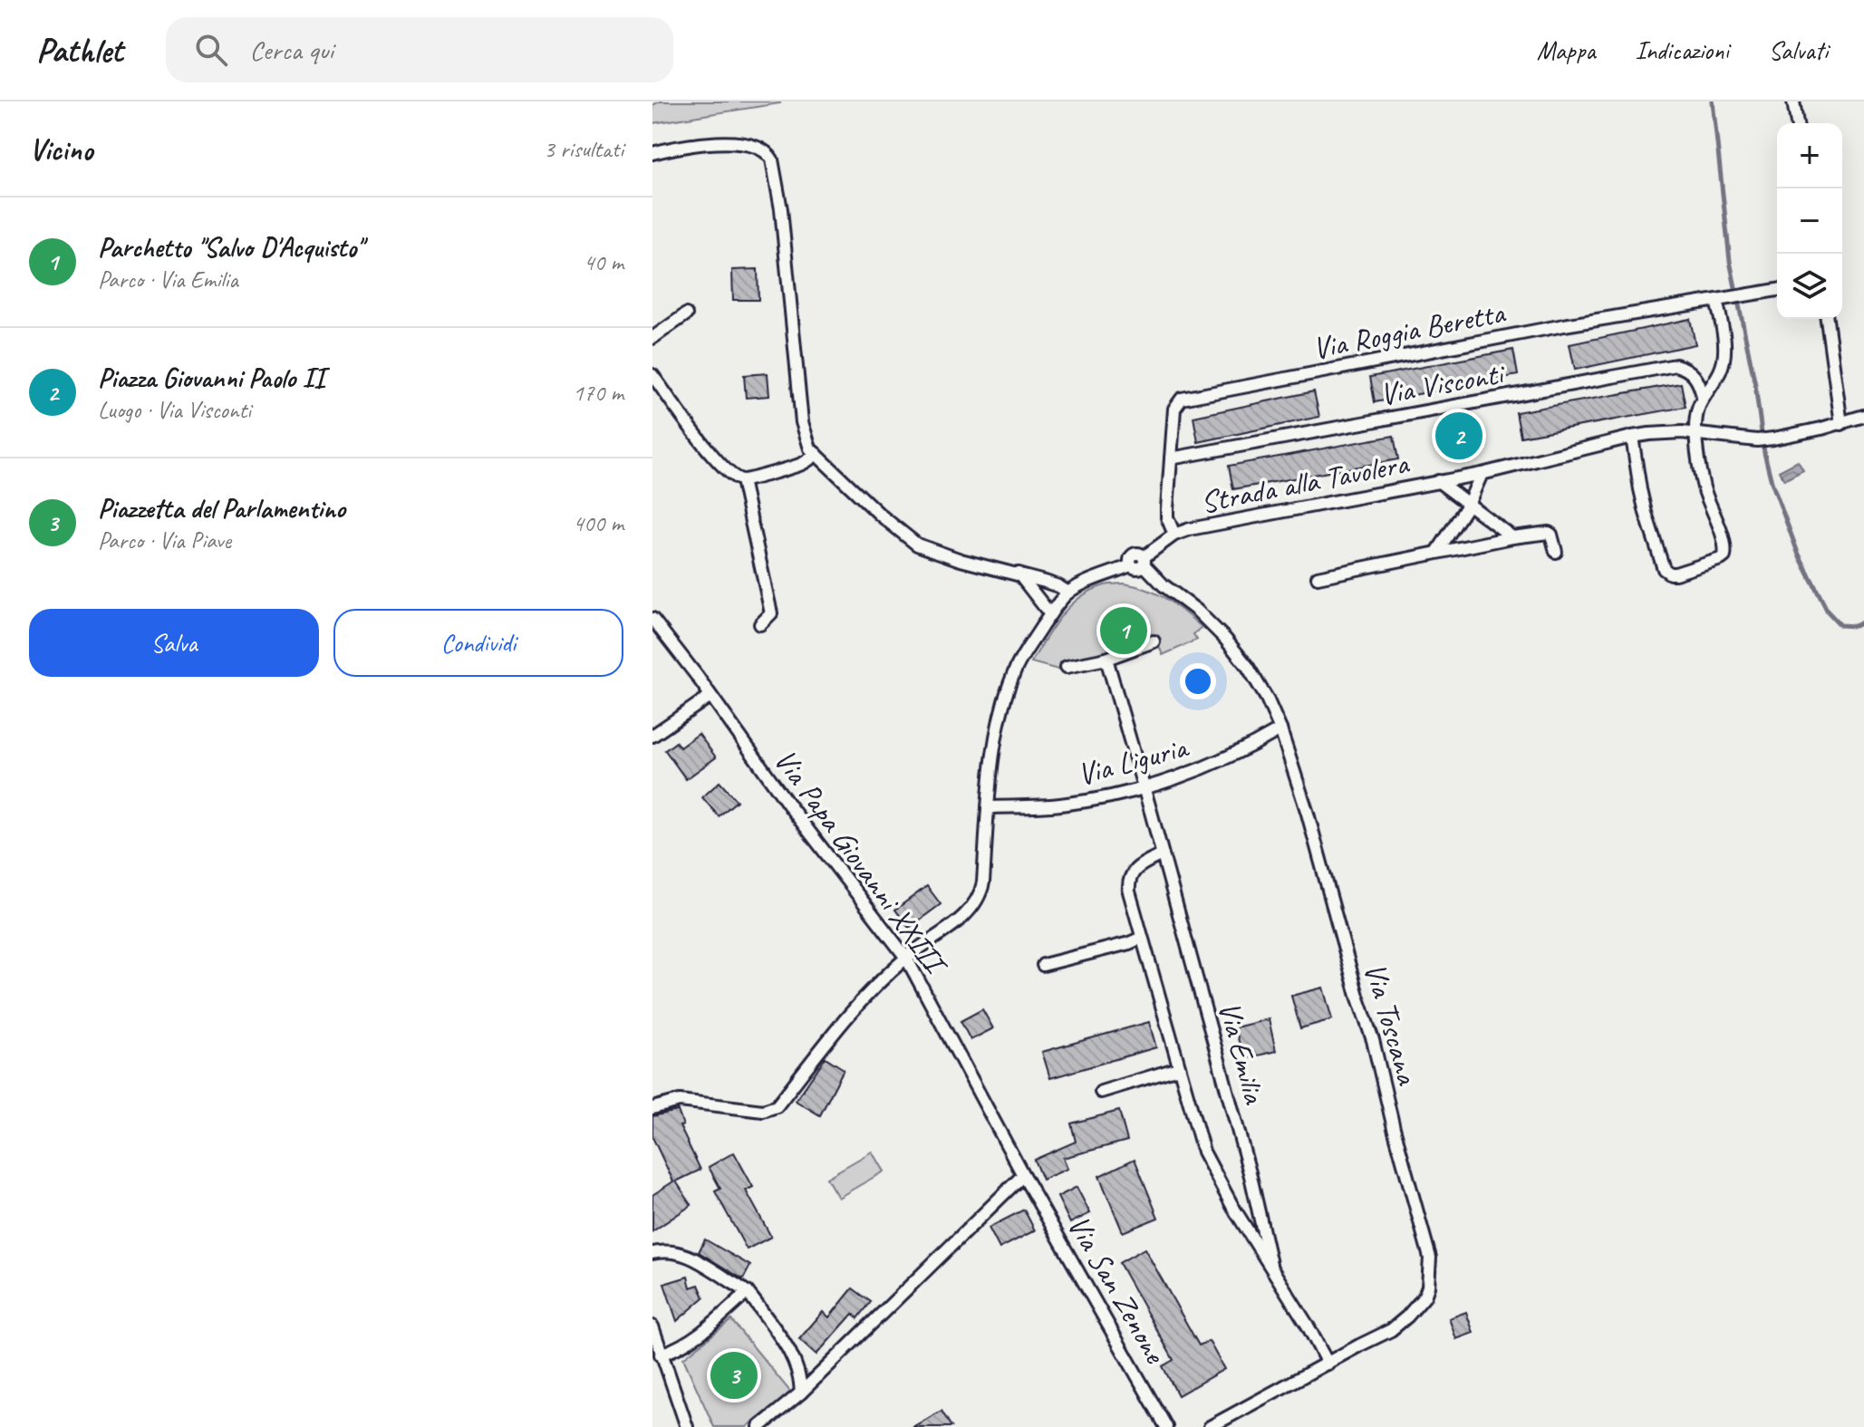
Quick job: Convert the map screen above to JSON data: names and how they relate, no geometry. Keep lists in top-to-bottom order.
{
  "streets": {
    "street": [
      "Via Roggia Beretta",
      "Via Visconti",
      "Strada alla Tavolera",
      "Via Liguria",
      "Via Papa Giovanni XXIII",
      "Via Toscana",
      "Via Emilia",
      "Via San Zenone"
    ]
  },
  "crossings": [
    ["Via Roggia Beretta", "Via Visconti"],
    ["Via Roggia Beretta", "Strada alla Tavolera"],
    ["Strada alla Tavolera", "Via Toscana"],
    ["Via Liguria", "Via Toscana"],
    ["Via Liguria", "Via Emilia"],
    ["Via Papa Giovanni XXIII", "Via San Zenone"],
    ["Via Toscana", "Via Emilia"]
  ],
  "page": {
    "header": "Pathlet",
    "search": "Cerca qui",
    "nav": ["Mappa", "Indicazioni", "Salvati"],
    "heading": ["Vicino", "3 risultati"],
    "map_buttons": ["+", "−"],
    "list": [
      {
        "mark": "1",
        "name": "Parchetto \"Salvo D'Acquisto\"",
        "note": "Parco · Via Emilia",
        "value": "40 m"
      },
      {
        "mark": "2",
        "name": "Piazza Giovanni Paolo II",
        "note": "Luogo · Via Visconti",
        "value": "170 m"
      },
      {
        "mark": "3",
        "name": "Piazzetta del Parlamentino",
        "note": "Parco · Via Piave",
        "value": "400 m"
      }
    ],
    "pins": ["2", "1", "3"],
    "buttons": ["Salva", "Condividi"]
  }
}
